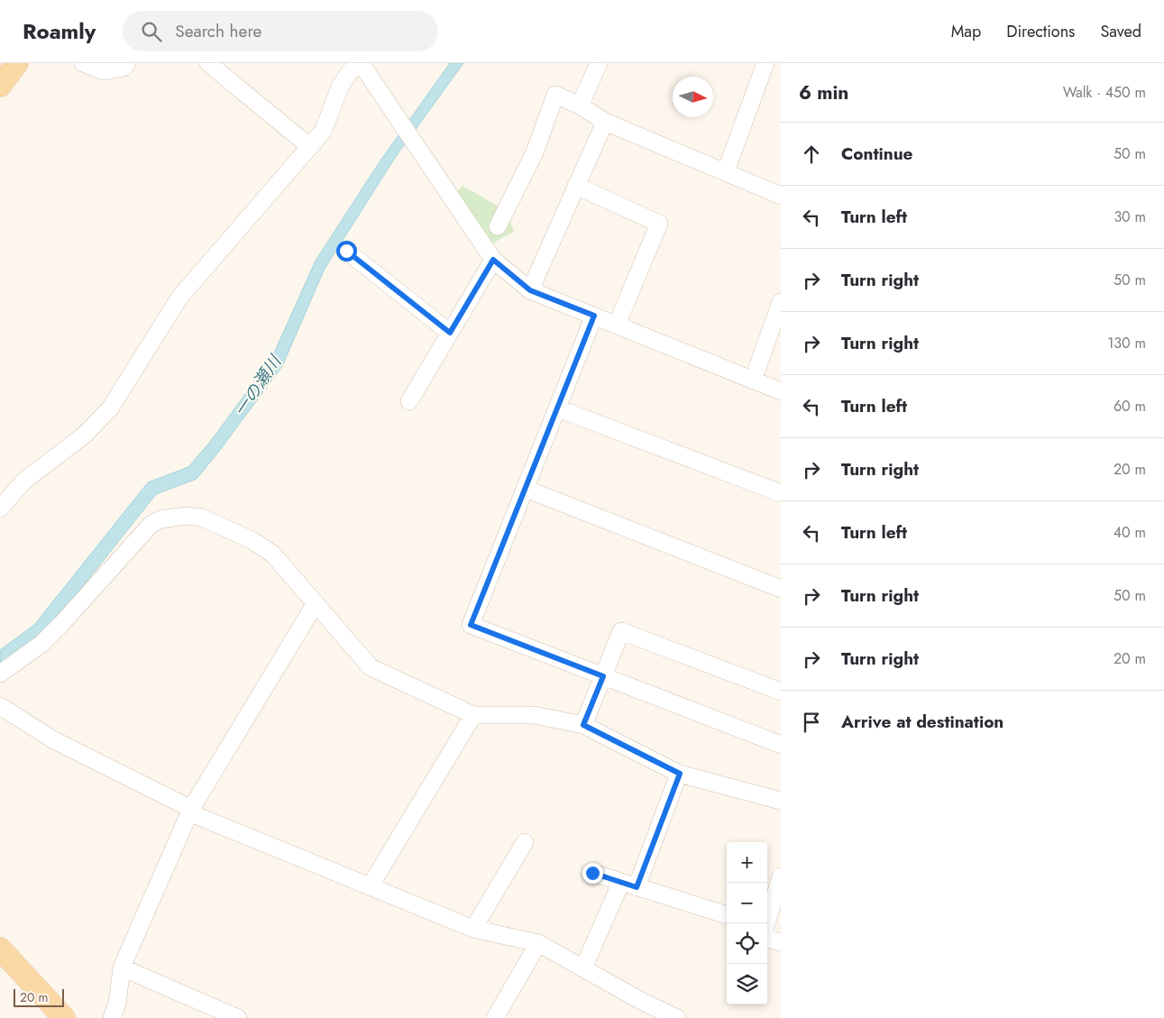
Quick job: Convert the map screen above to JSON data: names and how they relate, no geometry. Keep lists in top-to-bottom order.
{
  "water": ["一の瀬川"],
  "scale_bar": "20 m",
  "north": "right",
  "page": {
    "header": "Roamly",
    "search": "Search here",
    "nav": ["Map", "Directions", "Saved"],
    "heading": ["6 min", "Walk · 450 m"],
    "list": [
      ["Continue", "50 m"],
      ["Turn left", "30 m"],
      ["Turn right", "50 m"],
      ["Turn right", "130 m"],
      ["Turn left", "60 m"],
      ["Turn right", "20 m"],
      ["Turn left", "40 m"],
      ["Turn right", "50 m"],
      ["Turn right", "20 m"],
      "Arrive at destination"
    ],
    "map_buttons": ["+", "−"],
    "scale": "20 m"
  }
}
